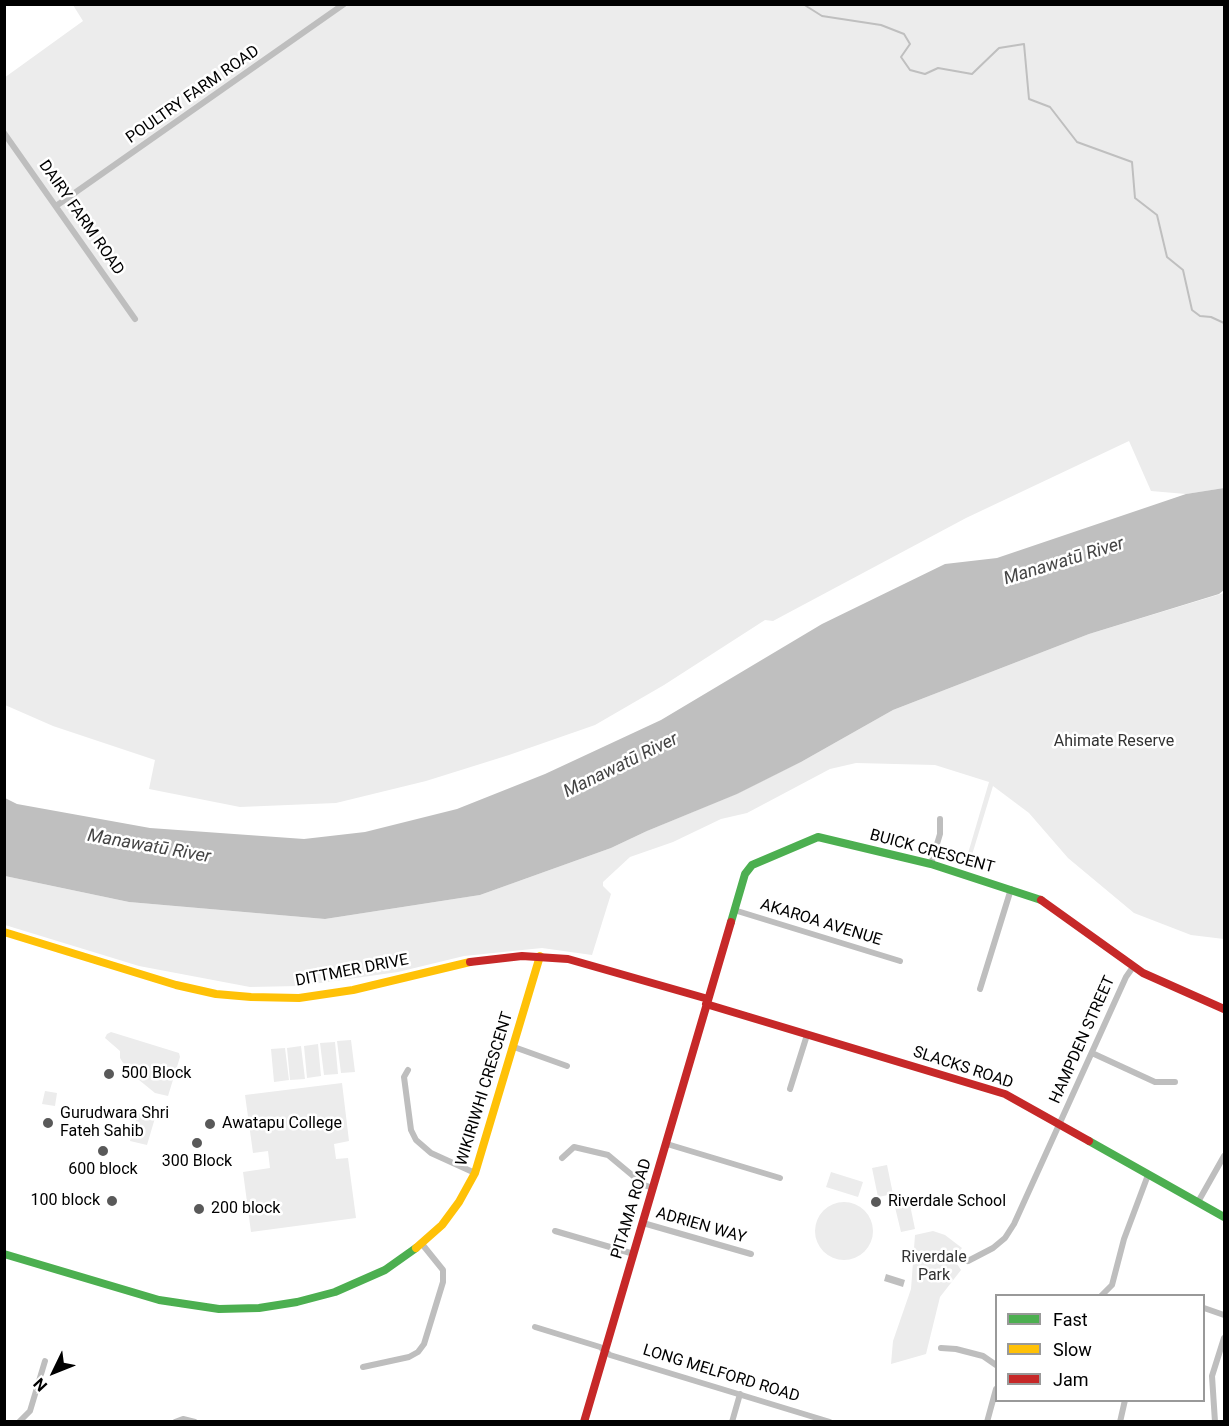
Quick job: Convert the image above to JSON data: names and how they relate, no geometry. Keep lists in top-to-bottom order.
{
  "streets": {
    "street": [
      "POULTRY FARM ROAD",
      "DAIRY FARM ROAD",
      "BUICK CRESCENT",
      "AKAROA AVENUE",
      "DITTMER DRIVE",
      "HAMPDEN STREET",
      "SLACKS ROAD",
      "WIKIRIWHI CRESCENT",
      "PITAMA ROAD",
      "ADRIEN WAY",
      "LONG MELFORD ROAD"
    ]
  },
  "crossings": [
    ["POULTRY FARM ROAD", "DAIRY FARM ROAD"],
    ["BUICK CRESCENT", "AKAROA AVENUE"],
    ["BUICK CRESCENT", "DITTMER DRIVE"],
    ["BUICK CRESCENT", "HAMPDEN STREET"],
    ["BUICK CRESCENT", "SLACKS ROAD"],
    ["BUICK CRESCENT", "PITAMA ROAD"],
    ["DITTMER DRIVE", "SLACKS ROAD"],
    ["DITTMER DRIVE", "WIKIRIWHI CRESCENT"],
    ["DITTMER DRIVE", "PITAMA ROAD"],
    ["HAMPDEN STREET", "SLACKS ROAD"],
    ["SLACKS ROAD", "PITAMA ROAD"],
    ["PITAMA ROAD", "ADRIEN WAY"],
    ["PITAMA ROAD", "LONG MELFORD ROAD"]
  ],
  "water": ["Manawatū River"],
  "parks": ["Ahimate Reserve", "Riverdale Park"],
  "places": [
    "500 Block",
    "Gurudwara Shri Fateh Sahib",
    "Awatapu College",
    "300 Block",
    "600 block",
    "100 block",
    "Riverdale School",
    "200 block"
  ],
  "legend": ["Fast", "Slow", "Jam"],
  "north": "bottom left"
}
